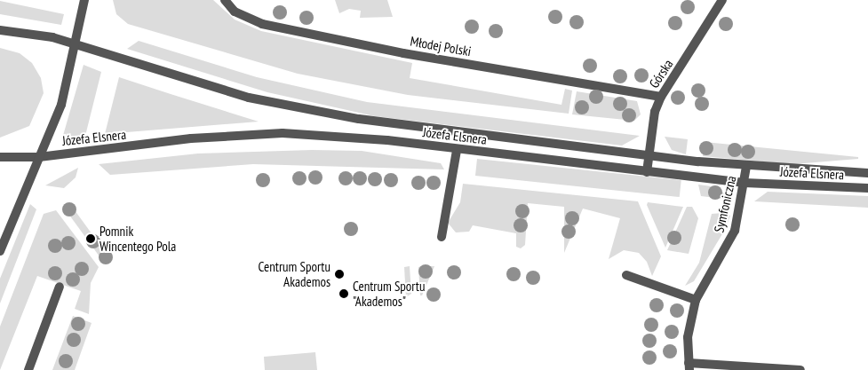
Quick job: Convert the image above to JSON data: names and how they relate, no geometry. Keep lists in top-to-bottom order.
{
  "streets": {
    "street": [
      "Młodej Polski",
      "Górska",
      "Józefa Elsnera",
      "Symfoniczna"
    ]
  },
  "crossings": [
    ["Młodej Polski", "Górska"],
    ["Górska", "Józefa Elsnera"],
    ["Józefa Elsnera", "Symfoniczna"]
  ],
  "places": ["Pomnik Wincentego Pola", "Centrum Sportu Akademos", "Centrum Sportu \"Akademos\""]
}
